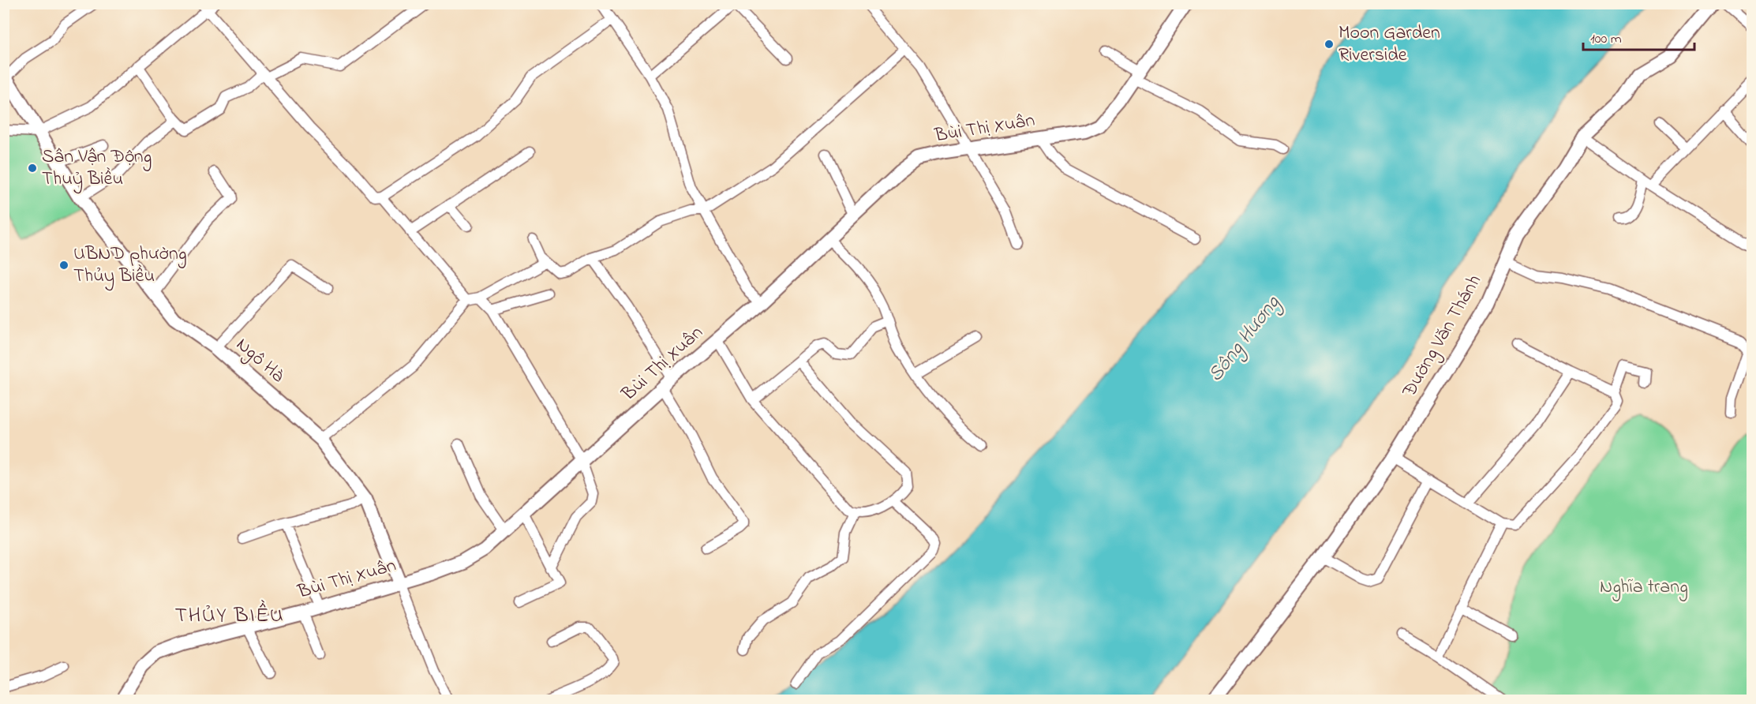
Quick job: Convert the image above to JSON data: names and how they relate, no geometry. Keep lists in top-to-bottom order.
{
  "streets": {
    "street": ["Bùi Thị Xuân", "Đường Văn Thánh", "Ngô Hà"]
  },
  "crossings": [
    ["Bùi Thị Xuân", "Ngô Hà"]
  ],
  "districts": ["THỦY BIỀU"],
  "water": ["Sông Hương"],
  "parks": ["Nghĩa trang"],
  "places": ["Moon Garden Riverside", "Sân Vận Động Thuỷ Biều", "UBND phường Thủy Biều"],
  "scale_bar": "100 m"
}
